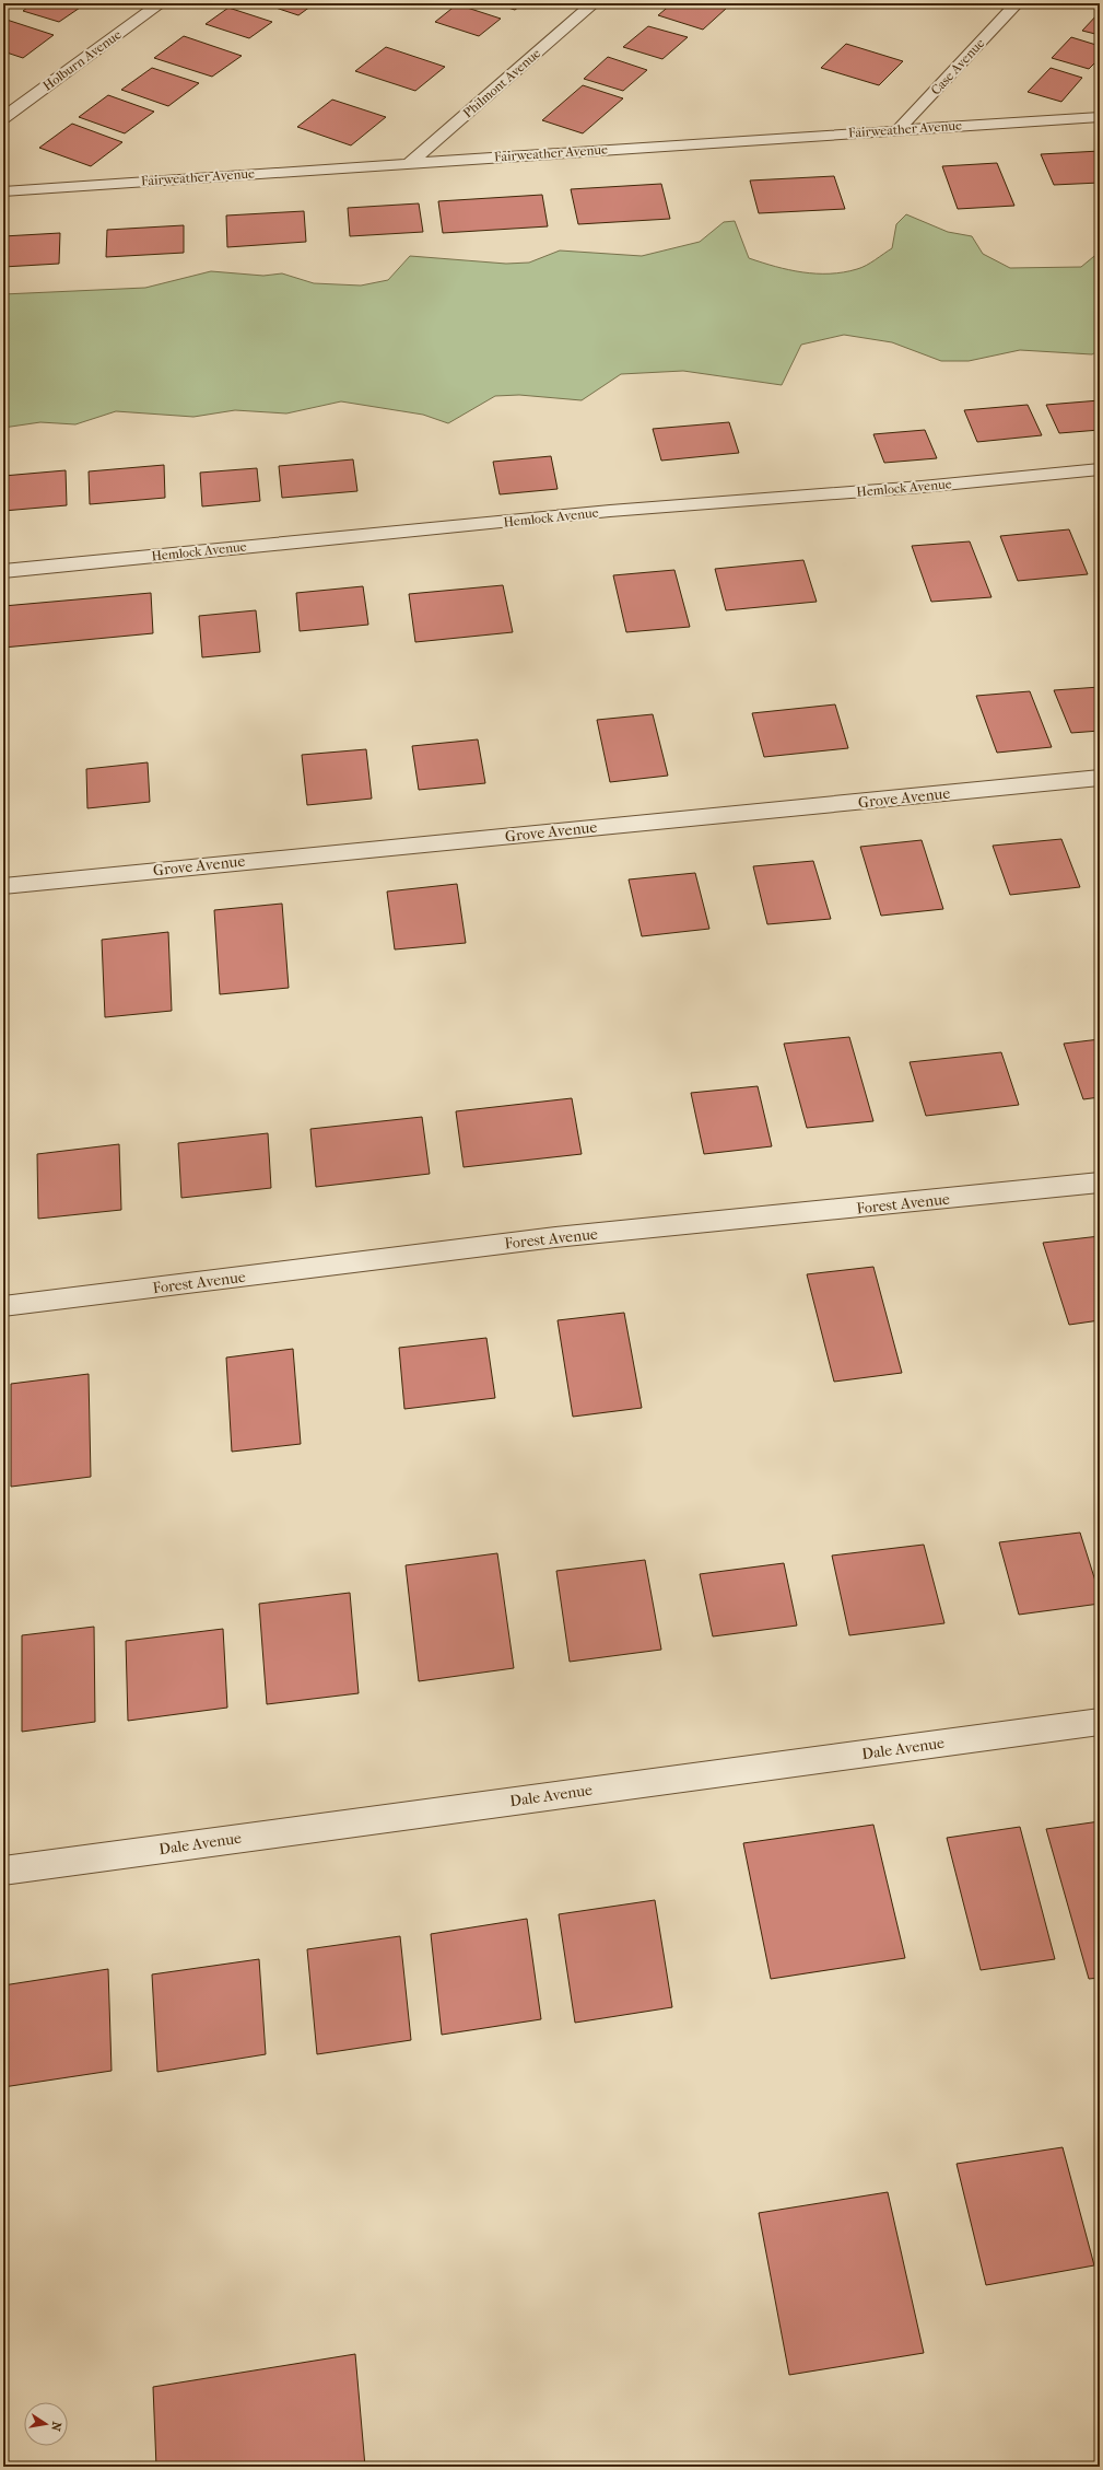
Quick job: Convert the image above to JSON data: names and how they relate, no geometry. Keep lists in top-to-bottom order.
{
  "streets": {
    "street": [
      "Holburn Avenue",
      "Case Avenue",
      "Philmont Avenue",
      "Fairweather Avenue",
      "Hemlock Avenue",
      "Grove Avenue",
      "Forest Avenue",
      "Dale Avenue"
    ]
  },
  "crossings": [
    ["Case Avenue", "Fairweather Avenue"],
    ["Philmont Avenue", "Fairweather Avenue"]
  ],
  "north": "right"
}
